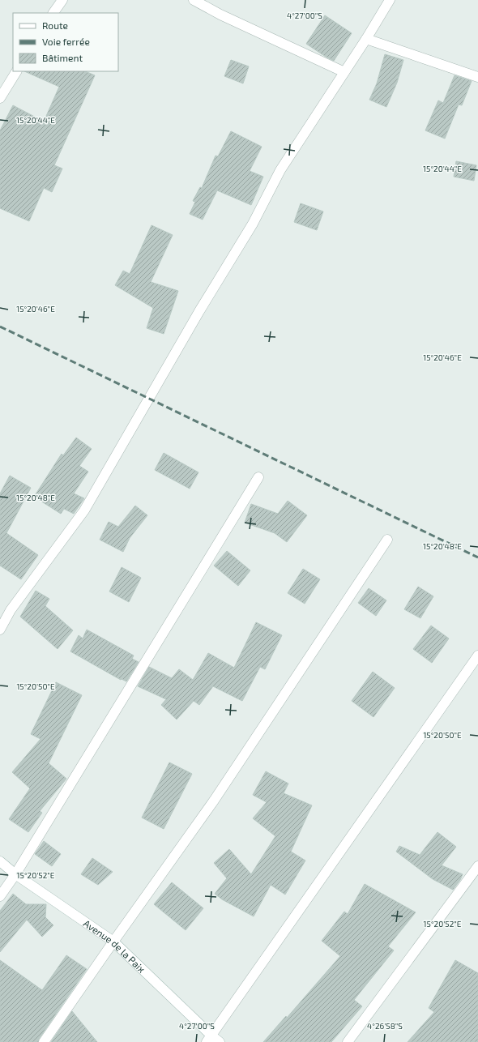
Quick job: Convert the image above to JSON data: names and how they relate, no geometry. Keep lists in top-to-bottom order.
{
  "streets": {
    "street": ["Avenue de la Paix"]
  },
  "legend": ["Route", "Voie ferrée", "Bâtiment"],
  "coordinates": [
    "4°27'00\"S",
    "15°20'44\"E",
    "15°20'46\"E",
    "15°20'48\"E",
    "15°20'50\"E",
    "15°20'52\"E",
    "4°26'58\"S"
  ]
}
